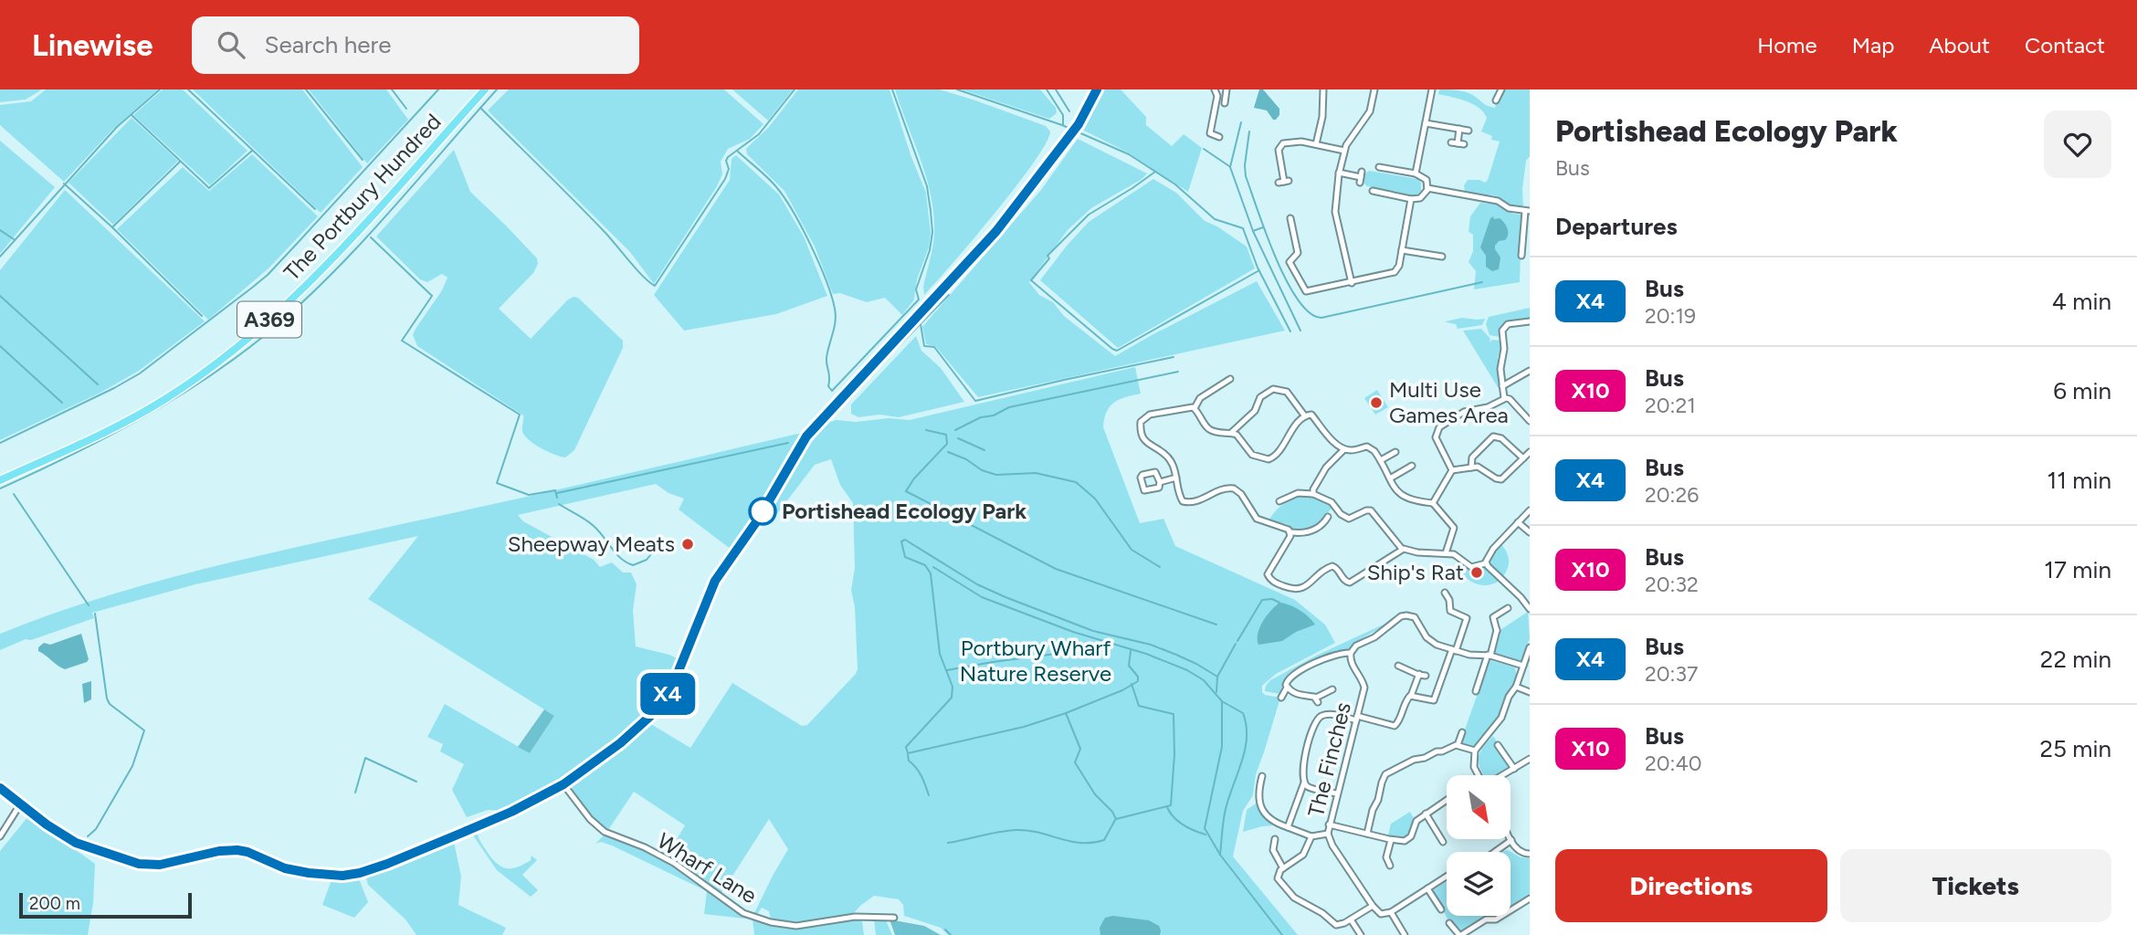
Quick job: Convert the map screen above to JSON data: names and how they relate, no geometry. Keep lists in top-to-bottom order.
{
  "streets": {
    "main road": ["The Portbury Hundred", "A369"],
    "street": ["The Finches", "Wharf Lane"]
  },
  "parks": ["Portbury Wharf Nature Reserve"],
  "places": [
    "Multi Use Games Area",
    "Portishead Ecology Park",
    "Sheepway Meats",
    "Ship's Rat"
  ],
  "lines": ["bus line X4"],
  "scale_bar": "200 m",
  "north": "bottom right",
  "page": {
    "header": "Linewise",
    "search": "Search here",
    "nav": [
      "Home",
      "Map",
      "About",
      "Contact"
    ],
    "on_map": "X4",
    "heading": [
      ["Portishead Ecology Park", "Bus"],
      "Departures"
    ],
    "list": [
      {
        "mark": "X4",
        "name": "Bus",
        "note": "20:19",
        "value": "4 min"
      },
      {
        "mark": "X10",
        "name": "Bus",
        "note": "20:21",
        "value": "6 min"
      },
      {
        "mark": "X4",
        "name": "Bus",
        "note": "20:26",
        "value": "11 min"
      },
      {
        "mark": "X10",
        "name": "Bus",
        "note": "20:32",
        "value": "17 min"
      },
      {
        "mark": "X4",
        "name": "Bus",
        "note": "20:37",
        "value": "22 min"
      },
      {
        "mark": "X10",
        "name": "Bus",
        "note": "20:40",
        "value": "25 min"
      }
    ],
    "buttons": ["Directions", "Tickets"],
    "scale": "200 m"
  }
}
